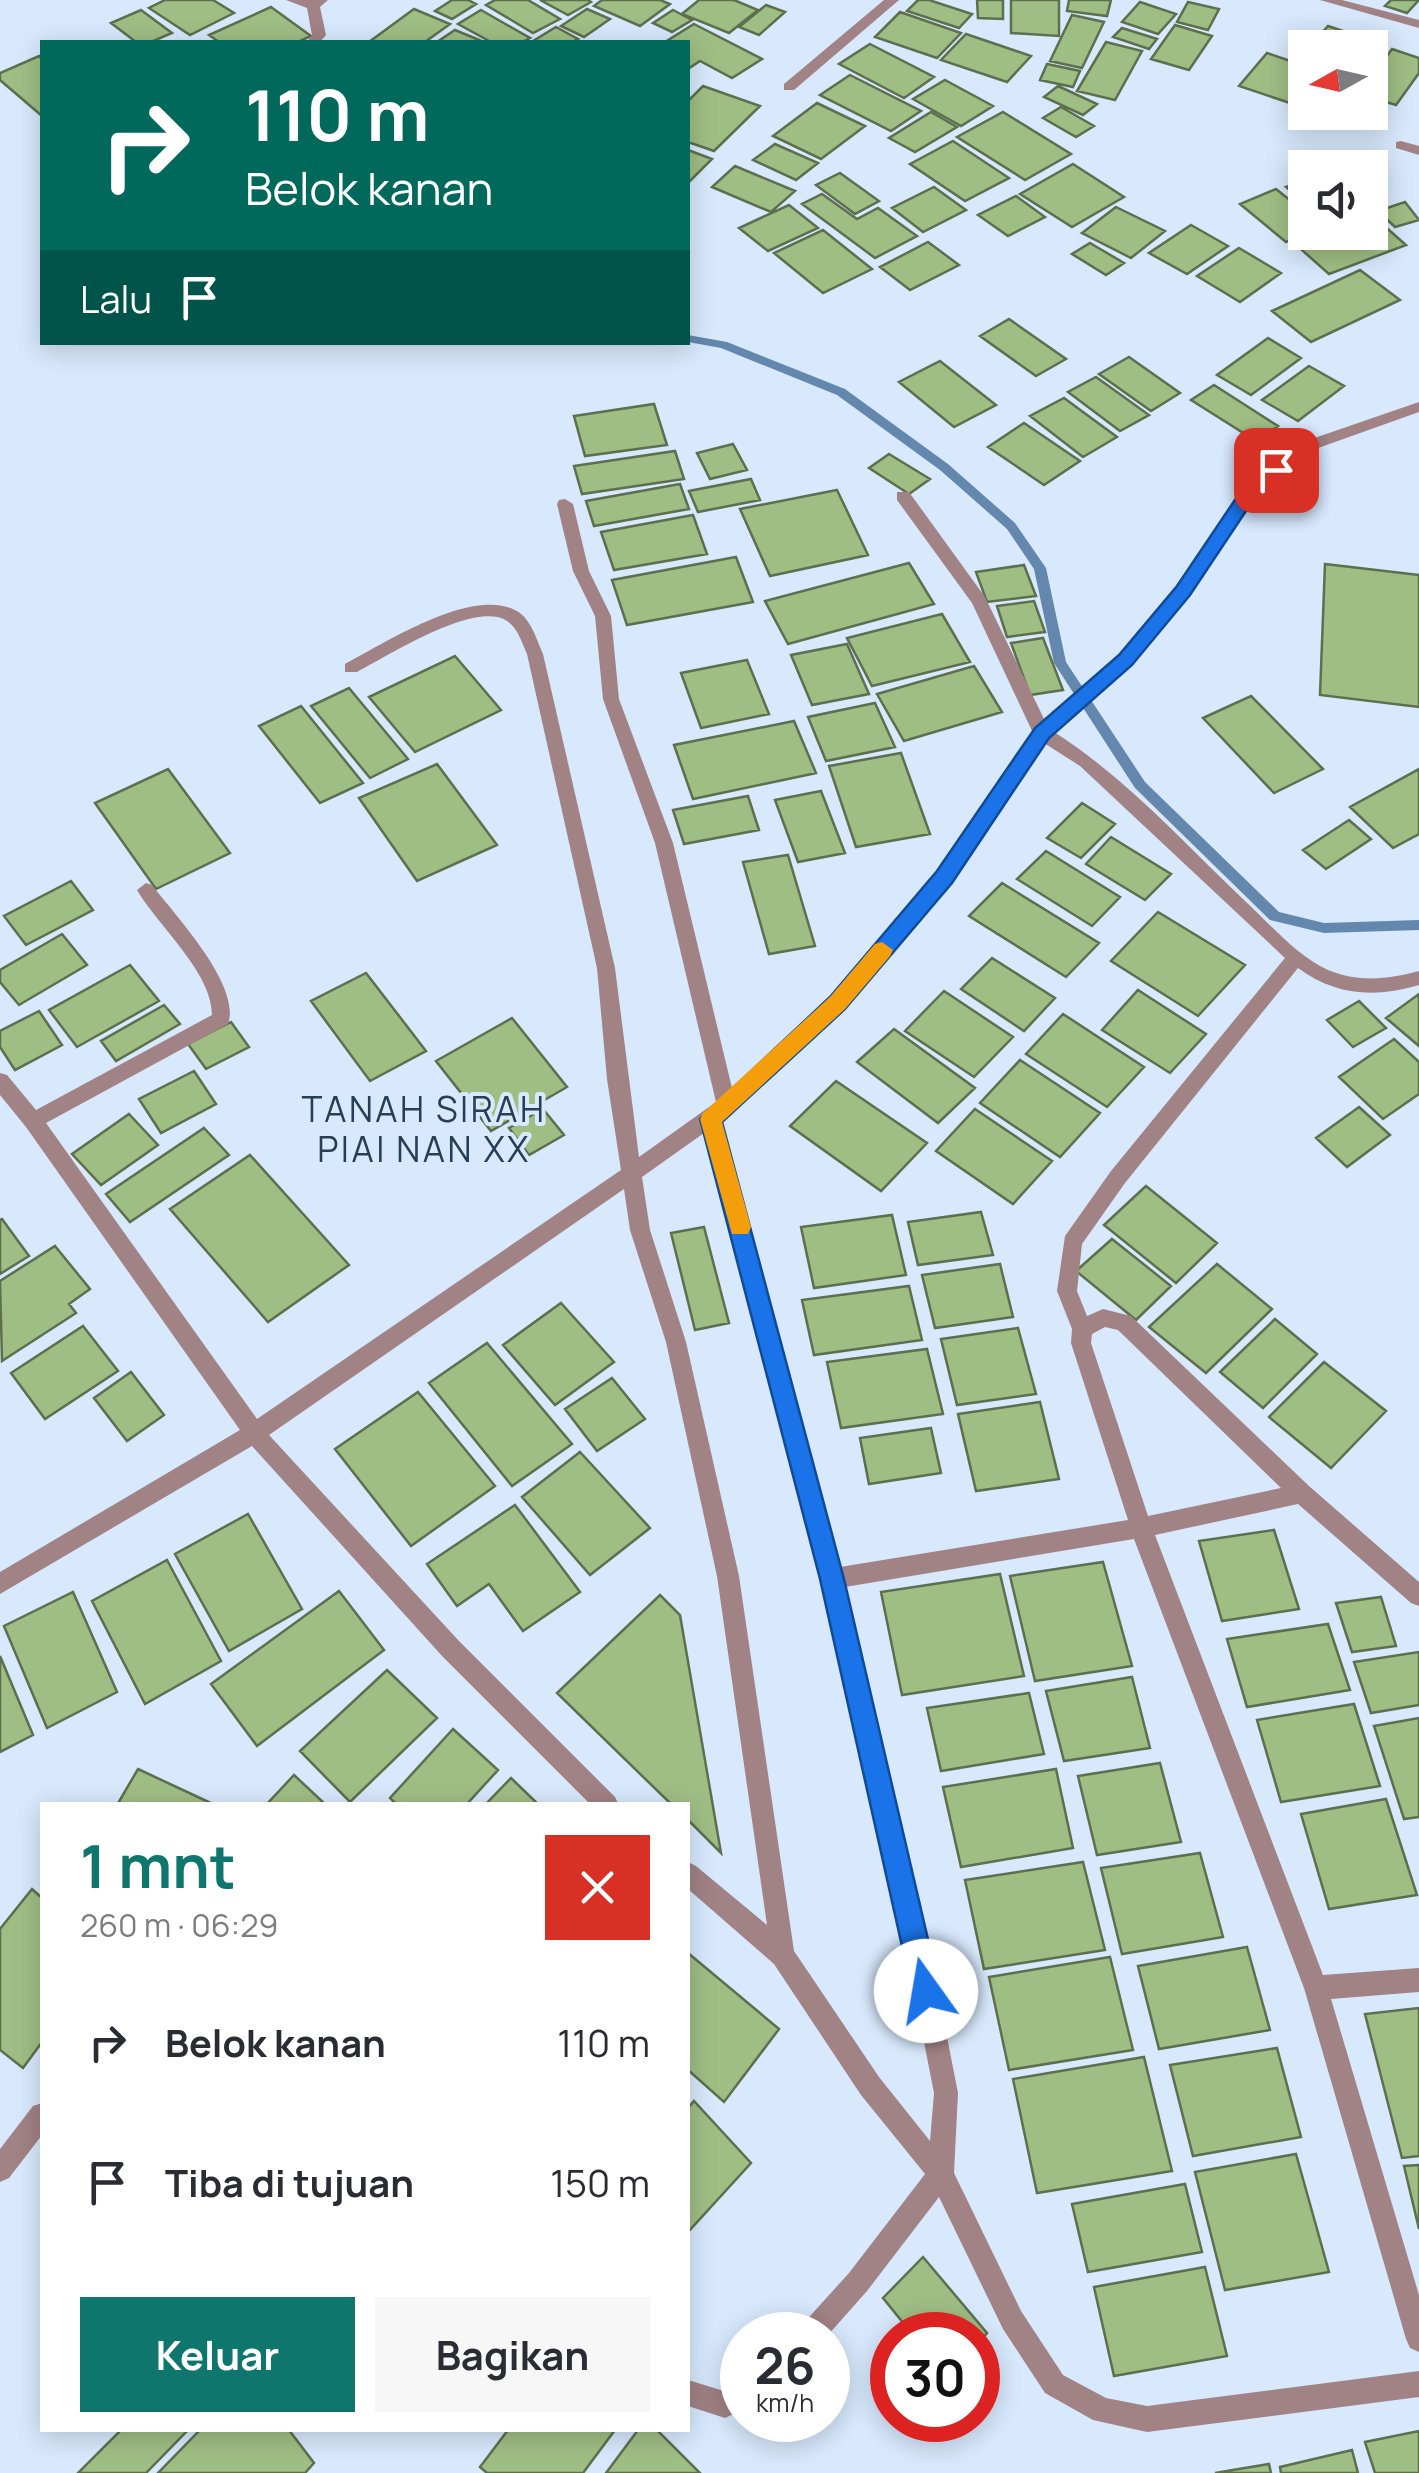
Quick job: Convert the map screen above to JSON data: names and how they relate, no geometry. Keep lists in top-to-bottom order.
{
  "districts": ["TANAH SIRAH PIAI NAN XX"],
  "north": "left",
  "page": {
    "turn": ["110 m", "Belok kanan"],
    "then": "Lalu",
    "heading": ["1 mnt", "260 m · 06:29"],
    "list": [
      {
        "name": "Belok kanan",
        "value": "110 m"
      },
      {
        "name": "Tiba di tujuan",
        "value": "150 m"
      }
    ],
    "buttons": ["Keluar", "Bagikan"],
    "speed": "26 km/h",
    "limit": "30"
  }
}
